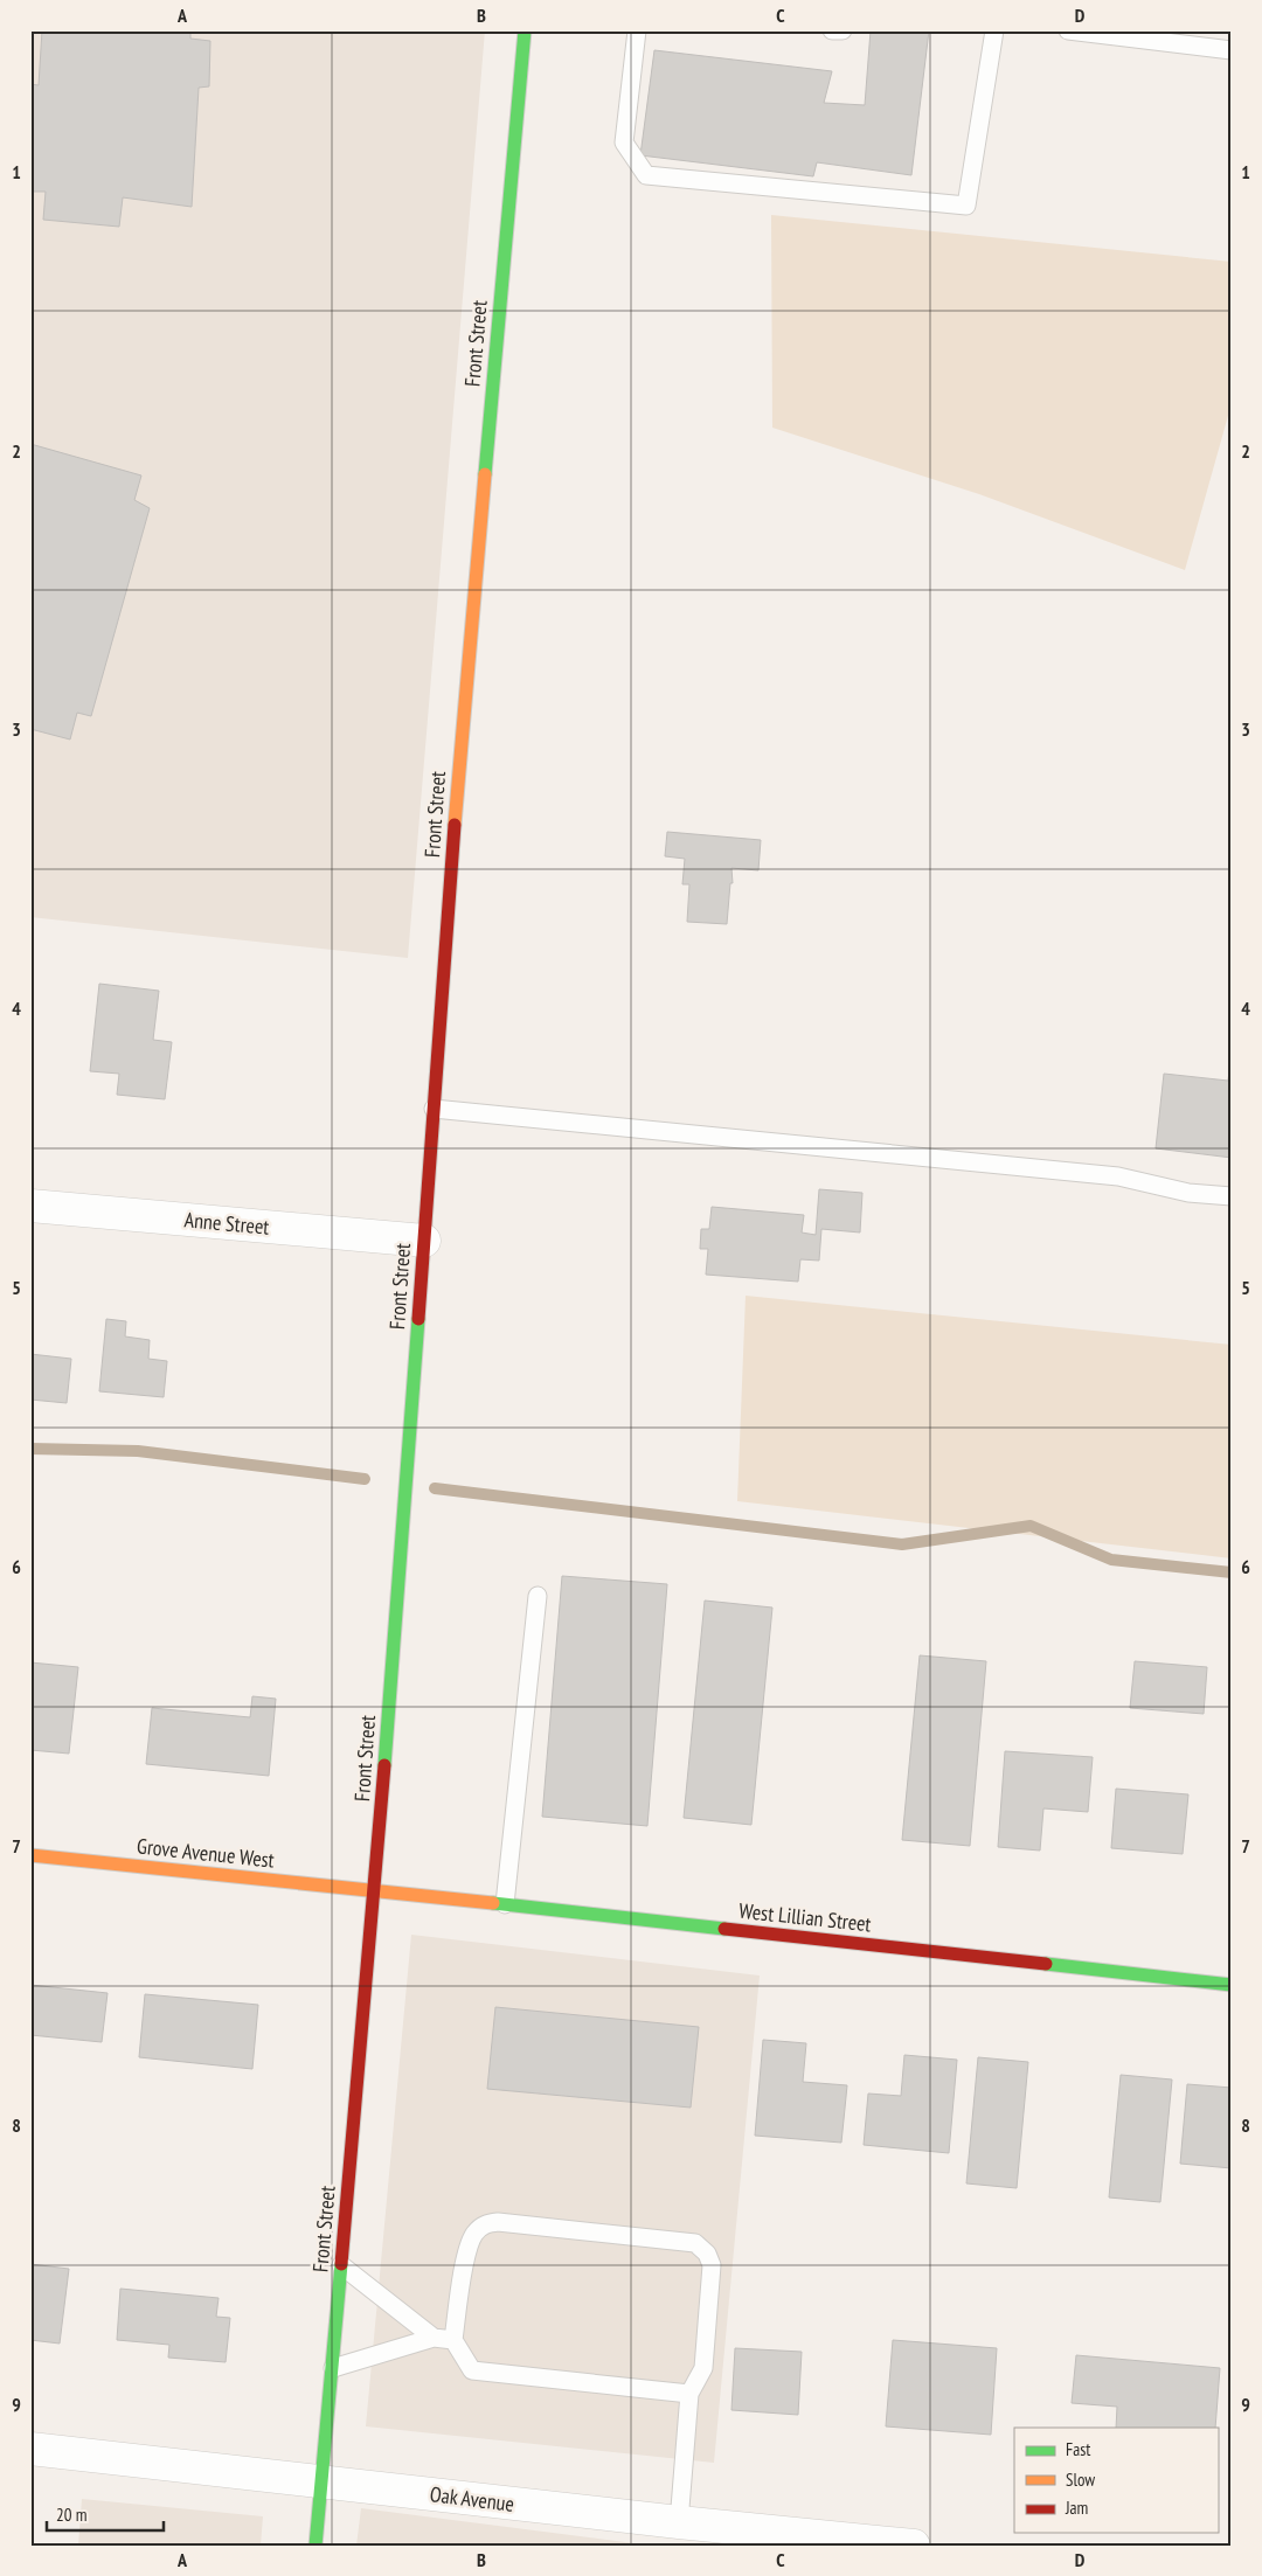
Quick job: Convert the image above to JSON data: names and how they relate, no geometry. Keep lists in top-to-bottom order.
{
  "streets": {
    "main road": ["Front Street", "Grove Avenue West", "West Lillian Street"],
    "street": ["Anne Street", "Oak Avenue"]
  },
  "crossings": [
    ["Front Street", "Anne Street"],
    ["Front Street", "Grove Avenue West"],
    ["Front Street", "West Lillian Street"],
    ["Front Street", "Oak Avenue"],
    ["Grove Avenue West", "West Lillian Street"]
  ],
  "legend": ["Fast", "Slow", "Jam"],
  "scale_bar": "20 m",
  "grid": {
    "columns": [
      "A",
      "B",
      "C",
      "D"
    ],
    "rows": [
      "1",
      "2",
      "3",
      "4",
      "5",
      "6",
      "7",
      "8",
      "9"
    ]
  }
}
